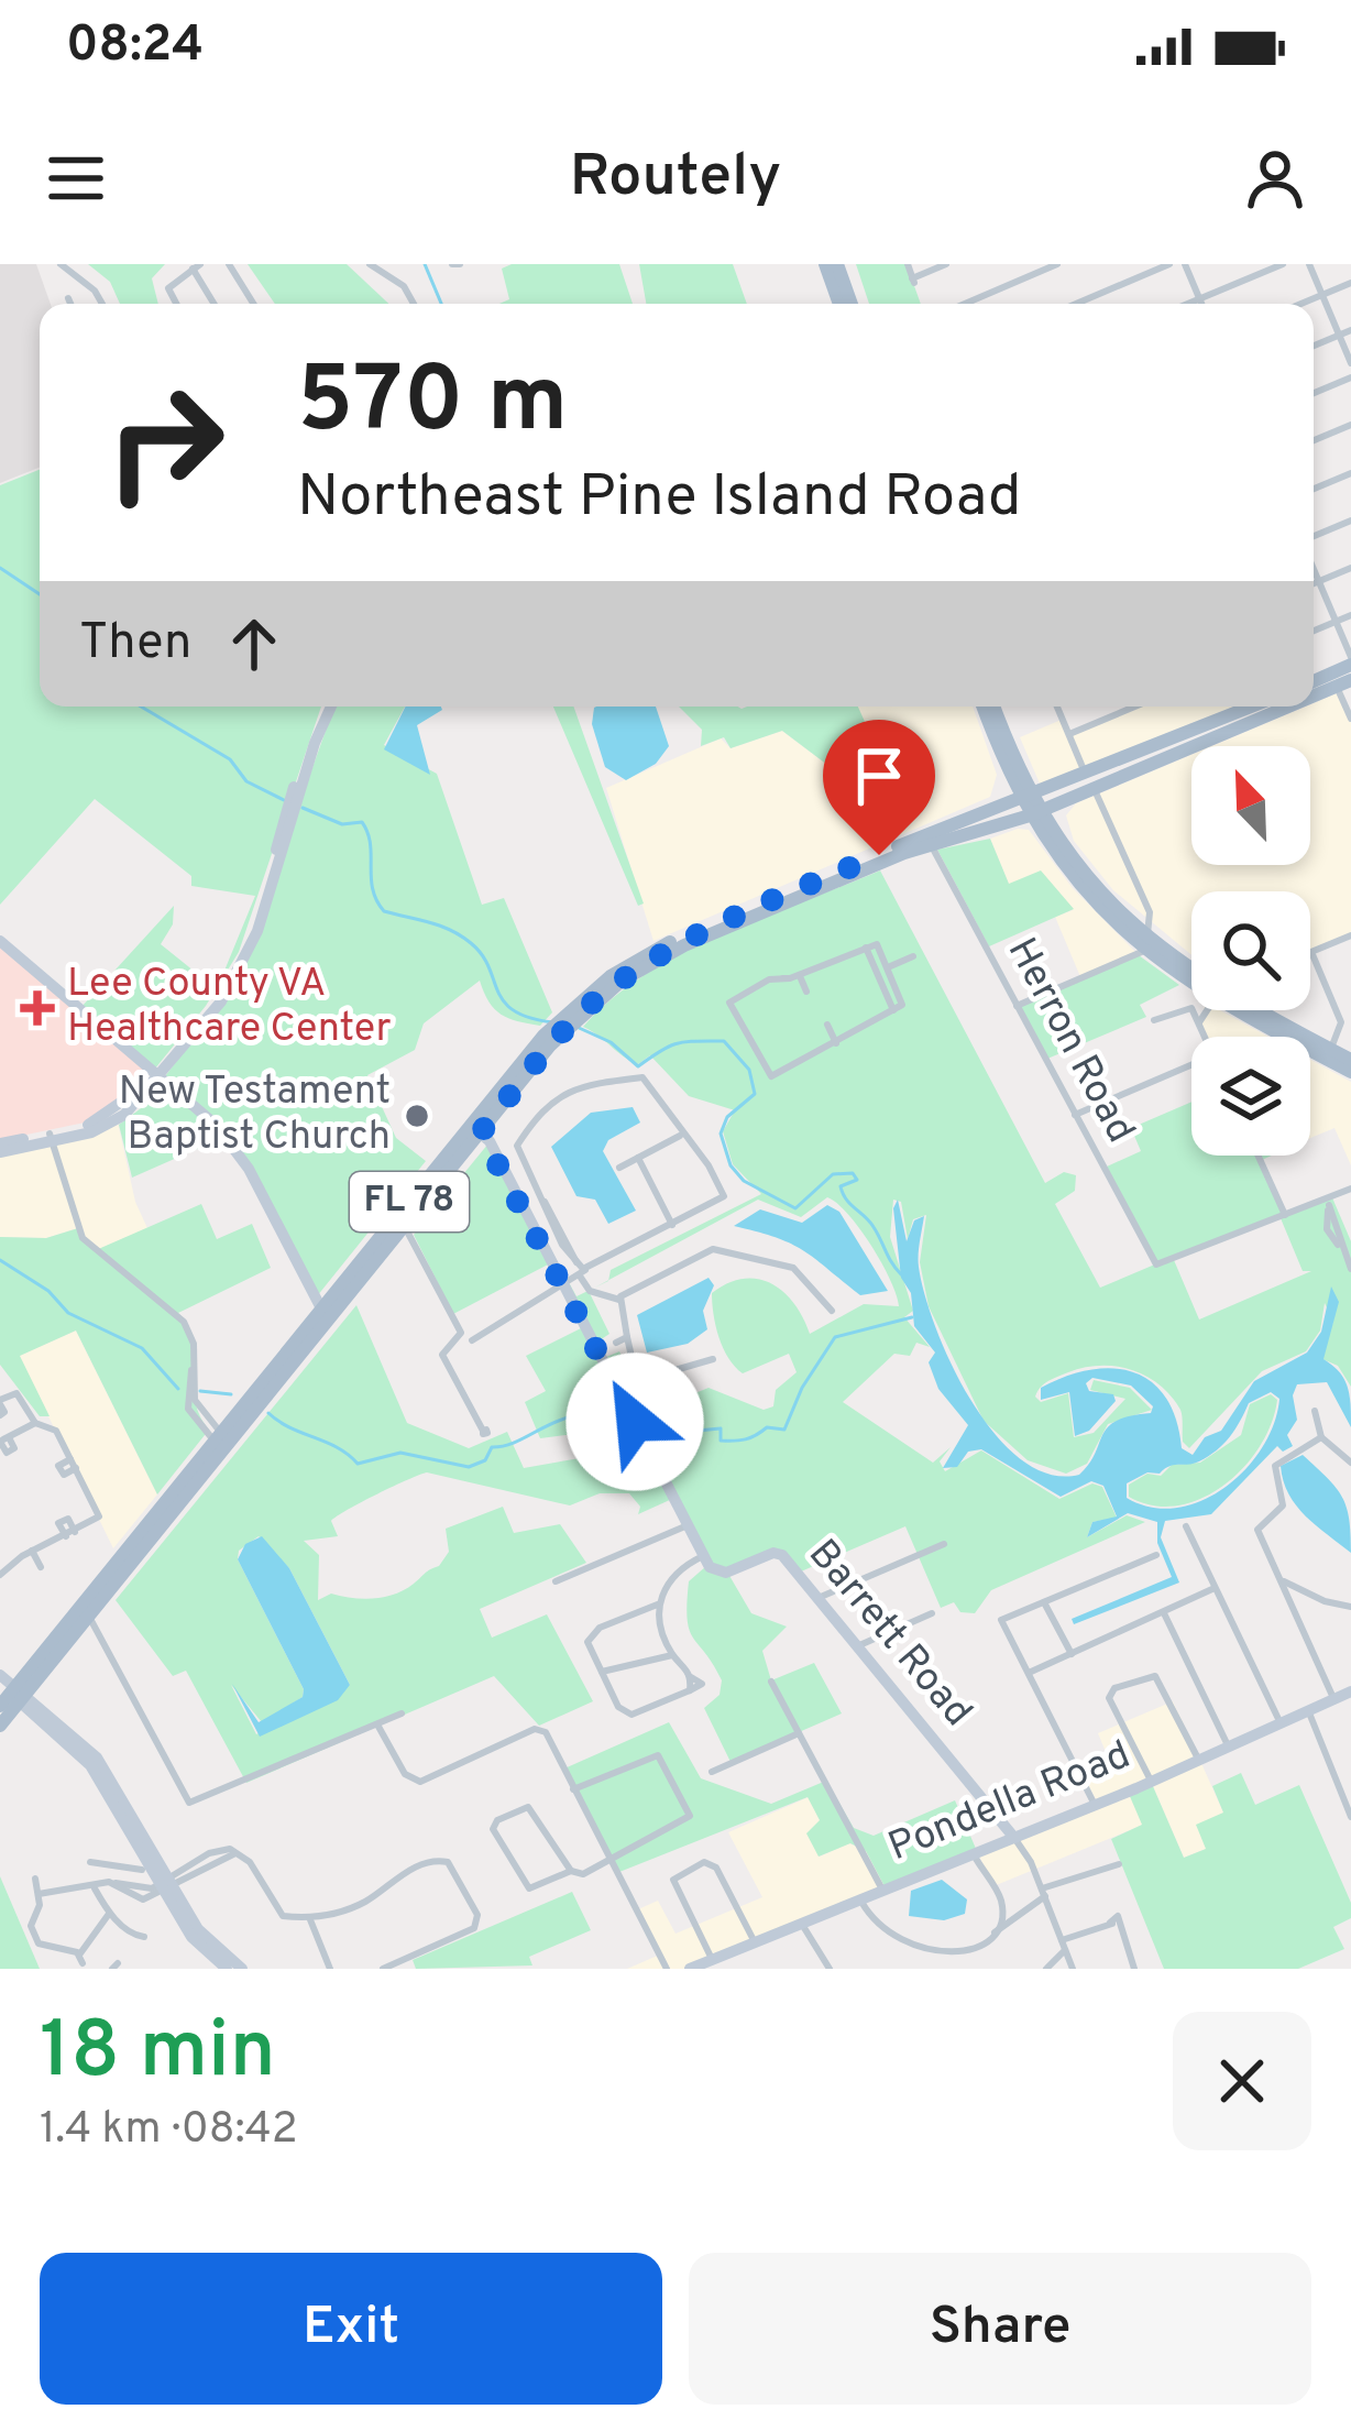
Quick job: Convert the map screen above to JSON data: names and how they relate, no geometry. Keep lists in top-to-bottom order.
{
  "streets": {
    "main road": ["FL 78"],
    "street": ["Herron Road", "Barrett Road", "Pondella Road"]
  },
  "crossings": [
    ["Herron Road", "FL 78"],
    ["Barrett Road", "Pondella Road"]
  ],
  "places": {
    "health": ["Lee County VA Healthcare Center"],
    "other": ["New Testament Baptist Church"]
  },
  "north": "top left",
  "page": {
    "status": "08:24",
    "header": "Routely",
    "turn": ["570 m", "Northeast Pine Island Road"],
    "then": "Then",
    "heading": ["18 min", "1.4 km · 08:42"],
    "buttons": ["Exit", "Share"]
  }
}
